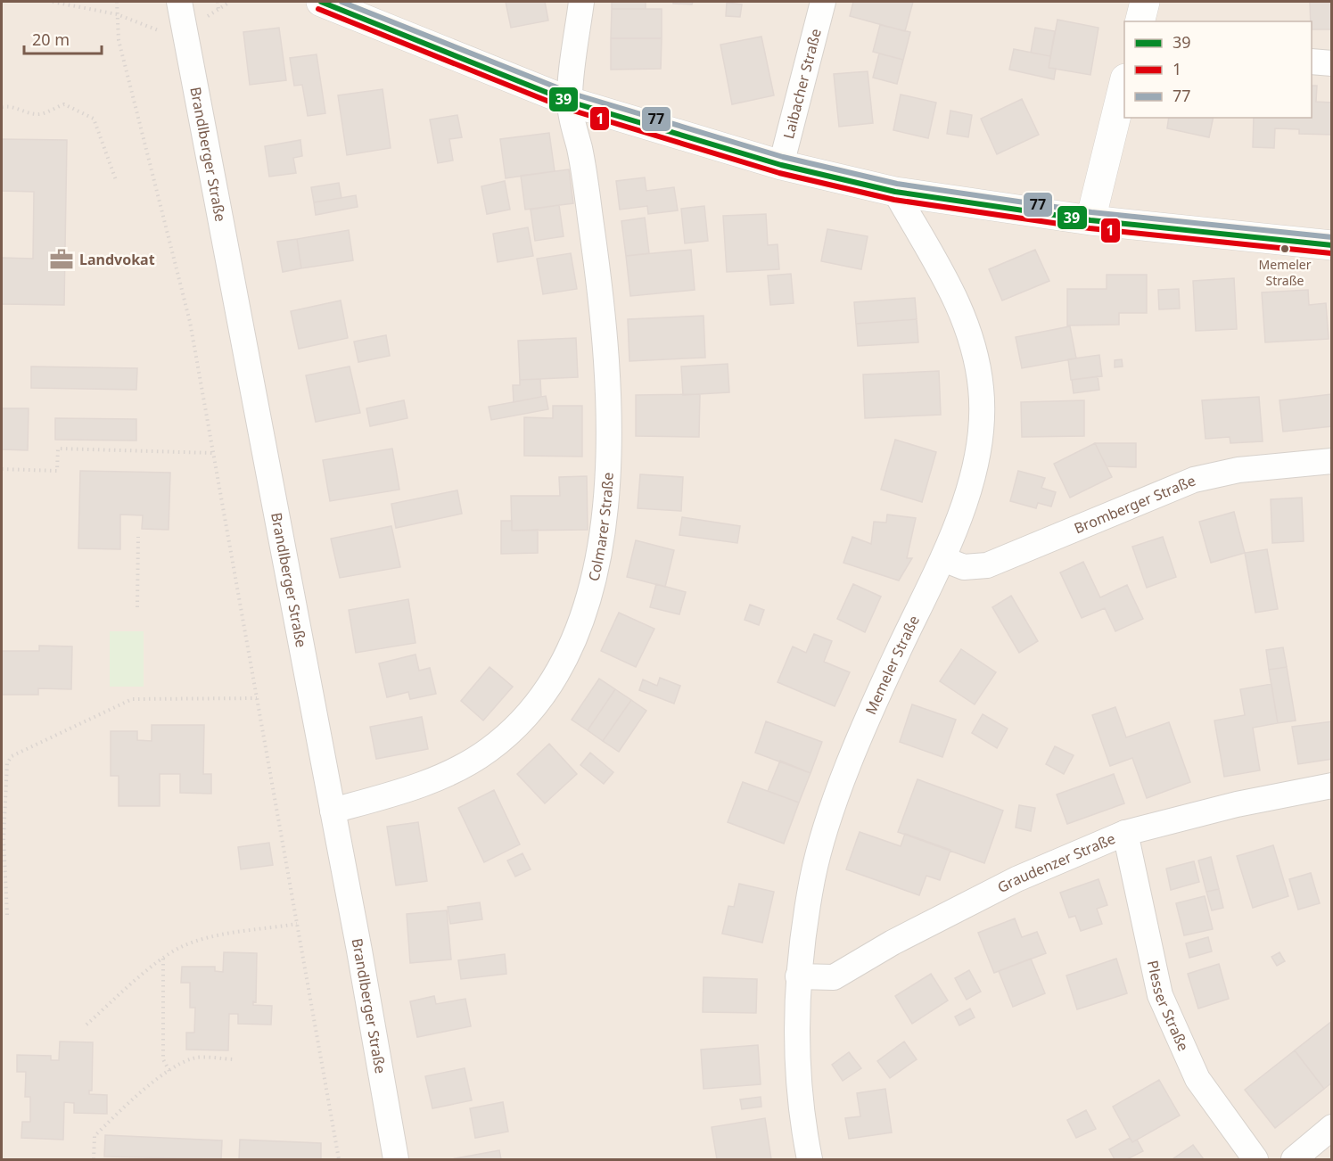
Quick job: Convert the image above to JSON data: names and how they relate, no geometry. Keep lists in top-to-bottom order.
{
  "streets": {
    "street": [
      "Laibacher Straße",
      "Brandlberger Straße",
      "Bromberger Straße",
      "Colmarer Straße",
      "Memeler Straße",
      "Graudenzer Straße",
      "Plesser Straße"
    ]
  },
  "crossings": [
    ["Brandlberger Straße", "Colmarer Straße"],
    ["Bromberger Straße", "Memeler Straße"],
    ["Memeler Straße", "Graudenzer Straße"],
    ["Graudenzer Straße", "Plesser Straße"]
  ],
  "places": {
    "other": ["Memeler Straße"],
    "office": ["Landvokat"]
  },
  "lines": ["transit line 39", "transit line 77", "transit line 1"],
  "legend": ["39", "1", "77"],
  "scale_bar": "20 m"
}
